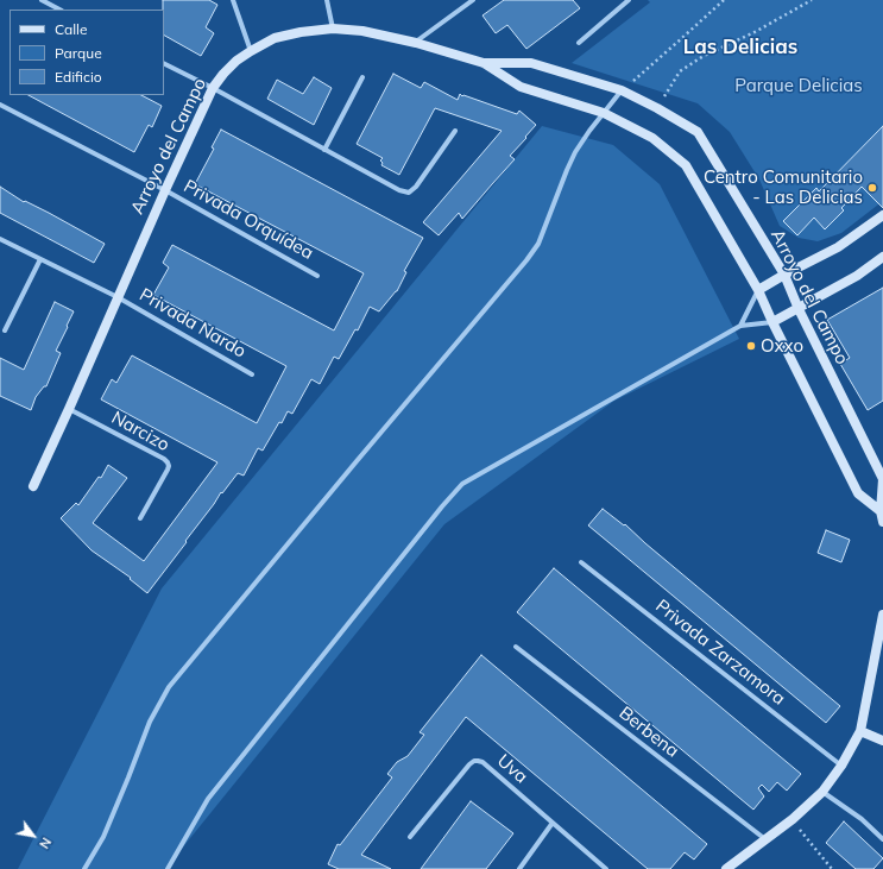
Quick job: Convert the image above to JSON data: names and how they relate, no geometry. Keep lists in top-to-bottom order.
{
  "streets": {
    "street": [
      "Arroyo del Campo",
      "Privada Orquídea",
      "Privada Nardo",
      "Narcizo",
      "Privada Zarzamora",
      "Berbena",
      "Uva"
    ]
  },
  "crossings": [
    ["Arroyo del Campo", "Privada Orquídea"],
    ["Arroyo del Campo", "Privada Nardo"],
    ["Arroyo del Campo", "Narcizo"]
  ],
  "districts": ["Las Delicias"],
  "parks": ["Parque Delicias"],
  "places": ["Centro Comunitario - Las Delicias", "Oxxo"],
  "legend": ["Calle", "Parque", "Edificio"],
  "north": "bottom right"
}
